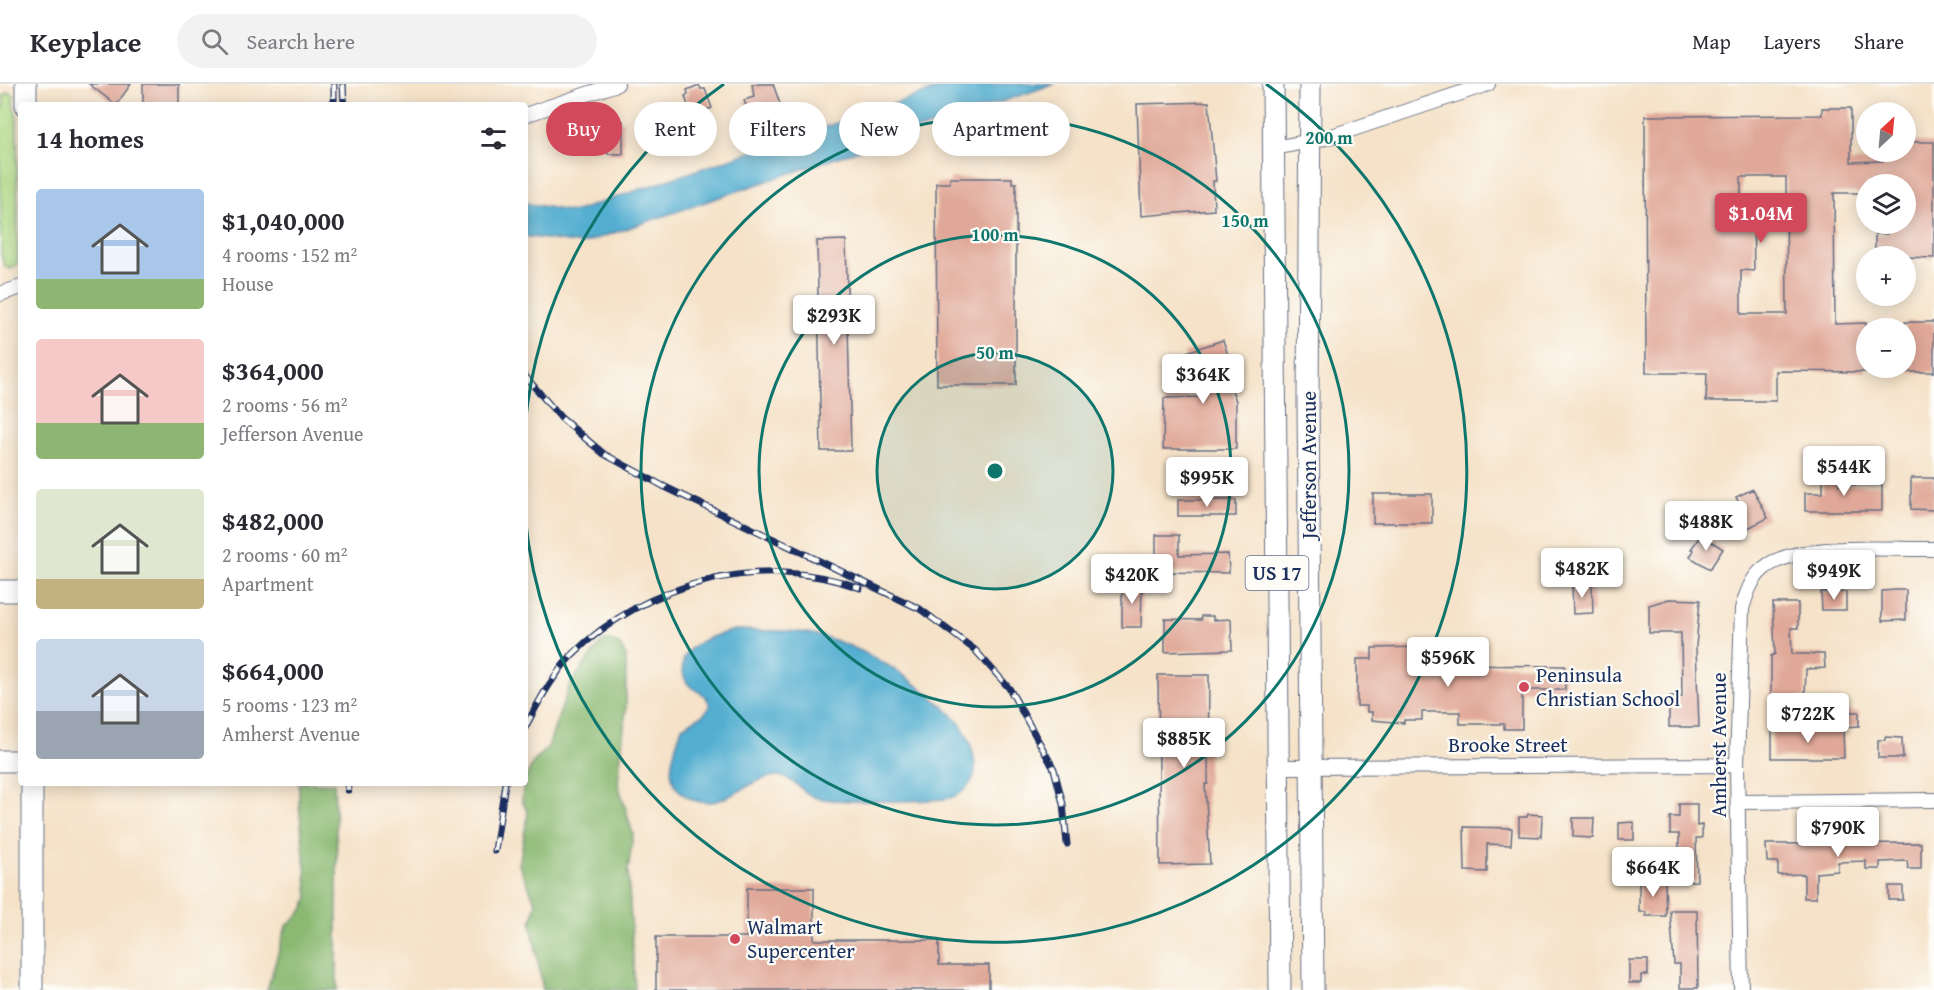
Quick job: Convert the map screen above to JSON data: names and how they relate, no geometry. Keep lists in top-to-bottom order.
{
  "streets": {
    "main road": ["Jefferson Avenue", "US 17"],
    "street": ["Brooke Street", "Amherst Avenue"]
  },
  "crossings": [
    ["Jefferson Avenue", "Brooke Street"],
    ["Brooke Street", "Amherst Avenue"]
  ],
  "places": ["Peninsula Christian School", "Walmart Supercenter"],
  "north": "top right",
  "page": {
    "header": "Keyplace",
    "search": "Search here",
    "nav": ["Map", "Layers", "Share"],
    "map_buttons": ["+", "−"],
    "chip": [
      "Buy",
      "Rent",
      "Filters",
      "New",
      "Apartment"
    ],
    "heading": "14 homes",
    "list": [
      {
        "name": "$1,040,000",
        "note": "4 rooms · 152 m² · House"
      },
      {
        "name": "$364,000",
        "note": "2 rooms · 56 m² · Jefferson Avenue"
      },
      {
        "name": "$482,000",
        "note": "2 rooms · 60 m² · Apartment"
      },
      {
        "name": "$664,000",
        "note": "5 rooms · 123 m² · Amherst Avenue"
      }
    ],
    "price": [
      "$1.04M",
      "$293K",
      "$364K",
      "$544K",
      "$995K",
      "$488K",
      "$482K",
      "$949K",
      "$420K",
      "$596K",
      "$722K",
      "$885K",
      "$790K",
      "$664K"
    ]
  },
  "rings": [
    "200 m",
    "150 m",
    "100 m",
    "50 m"
  ]
}
